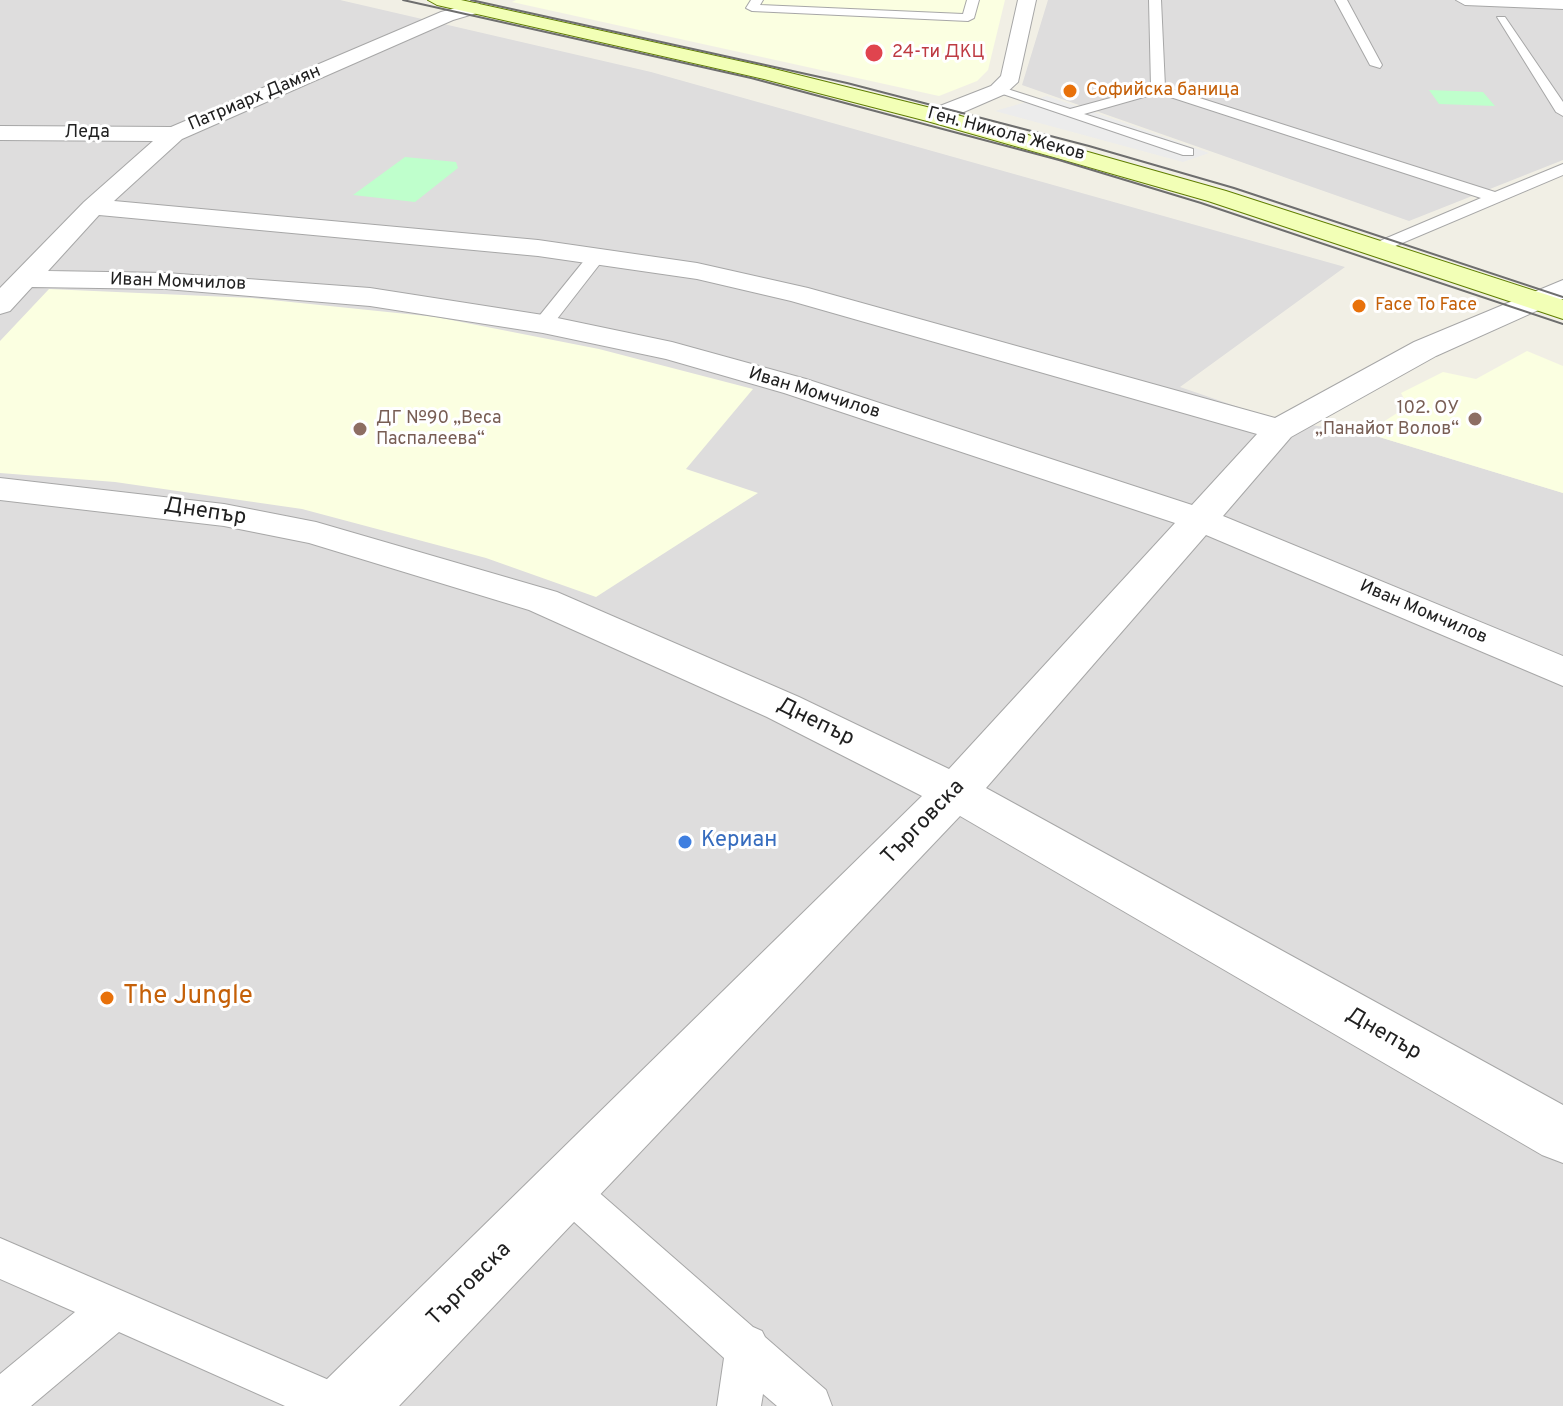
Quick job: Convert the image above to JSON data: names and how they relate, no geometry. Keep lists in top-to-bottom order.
{
  "streets": {
    "street": [
      "Патриарх Дамян",
      "Леда",
      "Ген. Никола Жеков",
      "Иван Момчилов",
      "Днепър",
      "Търговска"
    ]
  },
  "crossings": [
    ["Патриарх Дамян", "Леда"],
    ["Патриарх Дамян", "Ген. Никола Жеков"],
    ["Патриарх Дамян", "Иван Момчилов"],
    ["Ген. Никола Жеков", "Търговска"],
    ["Иван Момчилов", "Търговска"],
    ["Днепър", "Търговска"]
  ],
  "places": [
    "24-ти ДКЦ",
    "Софийска баница",
    "Face To Face",
    "102. ОУ „Панайот Волов“",
    "ДГ №90 „Веса Паспалеева“",
    "Кериан",
    "The Jungle"
  ]
}
